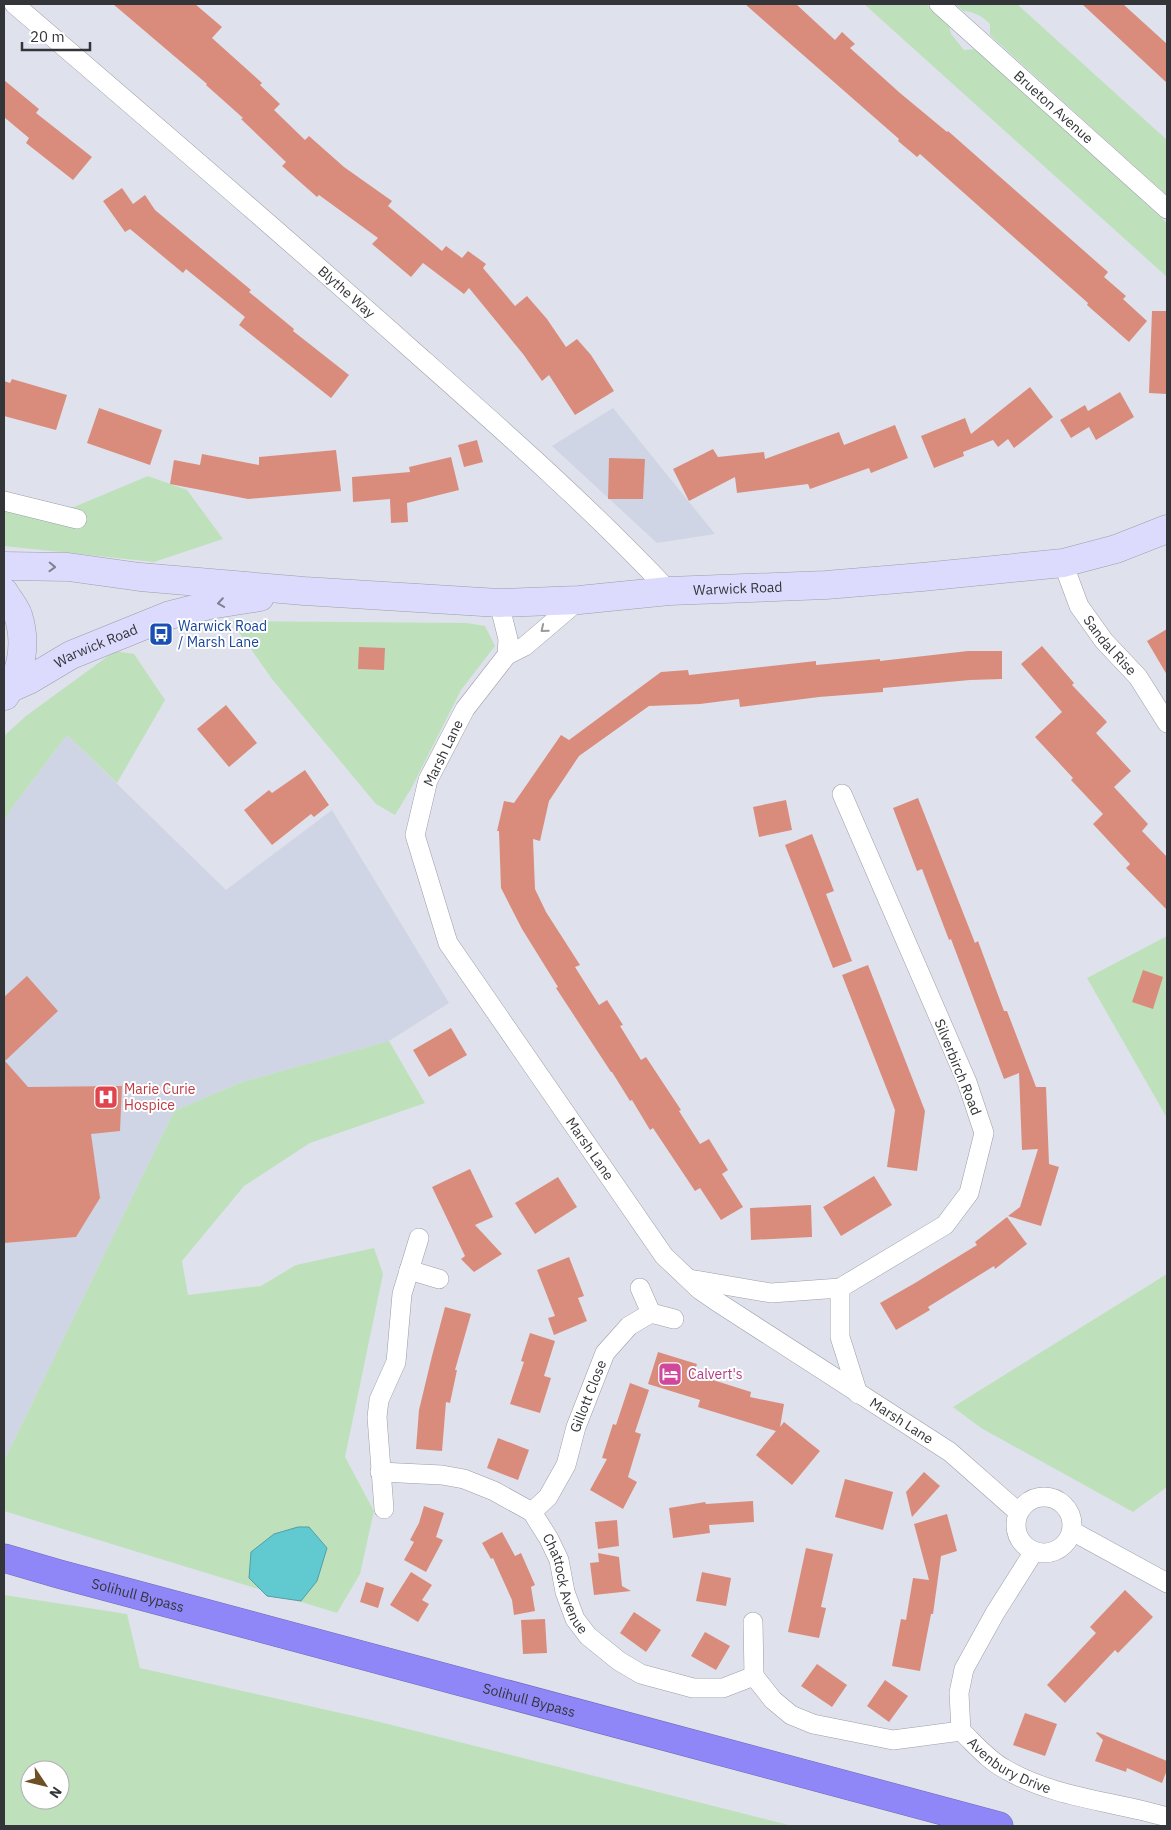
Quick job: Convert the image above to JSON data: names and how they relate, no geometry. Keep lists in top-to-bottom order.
{
  "streets": {
    "highway": ["Solihull Bypass"],
    "main road": ["Warwick Road"],
    "street": [
      "Brueton Avenue",
      "Blythe Way",
      "Sandal Rise",
      "Marsh Lane",
      "Silverbirch Road",
      "Gillott Close",
      "Chattock Avenue",
      "Avenbury Drive"
    ]
  },
  "crossings": [
    ["Blythe Way", "Warwick Road"],
    ["Warwick Road", "Sandal Rise"],
    ["Warwick Road", "Marsh Lane"],
    ["Marsh Lane", "Silverbirch Road"],
    ["Marsh Lane", "Avenbury Drive"],
    ["Gillott Close", "Chattock Avenue"]
  ],
  "places": {
    "bus stop": ["Warwick Road / Marsh Lane"],
    "hospital": ["Marie Curie Hospice"],
    "hotel": ["Calvert's"]
  },
  "scale_bar": "20 m",
  "north": "bottom right"
}
